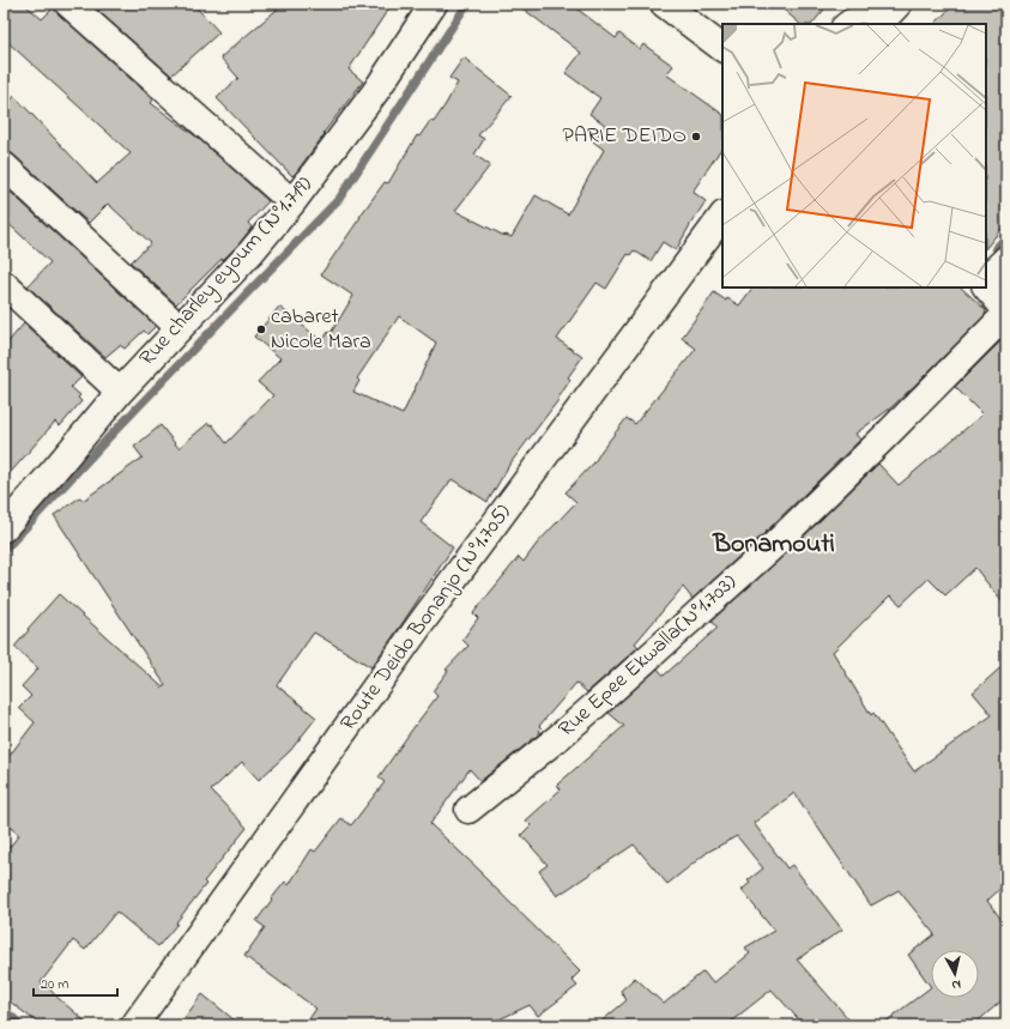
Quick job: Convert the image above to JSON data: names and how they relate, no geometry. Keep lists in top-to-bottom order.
{
  "streets": {
    "street": ["Rue charley eyoum (N°1.719)", "Route Deido Bonanjo (N°1.705)", "Rue Epee Ekwalla(N°1.703)"]
  },
  "districts": ["Bonamouti"],
  "places": ["PARIE DEIDO", "cabaret Nicole Mara"],
  "scale_bar": "20 m",
  "north": "bottom"
}
